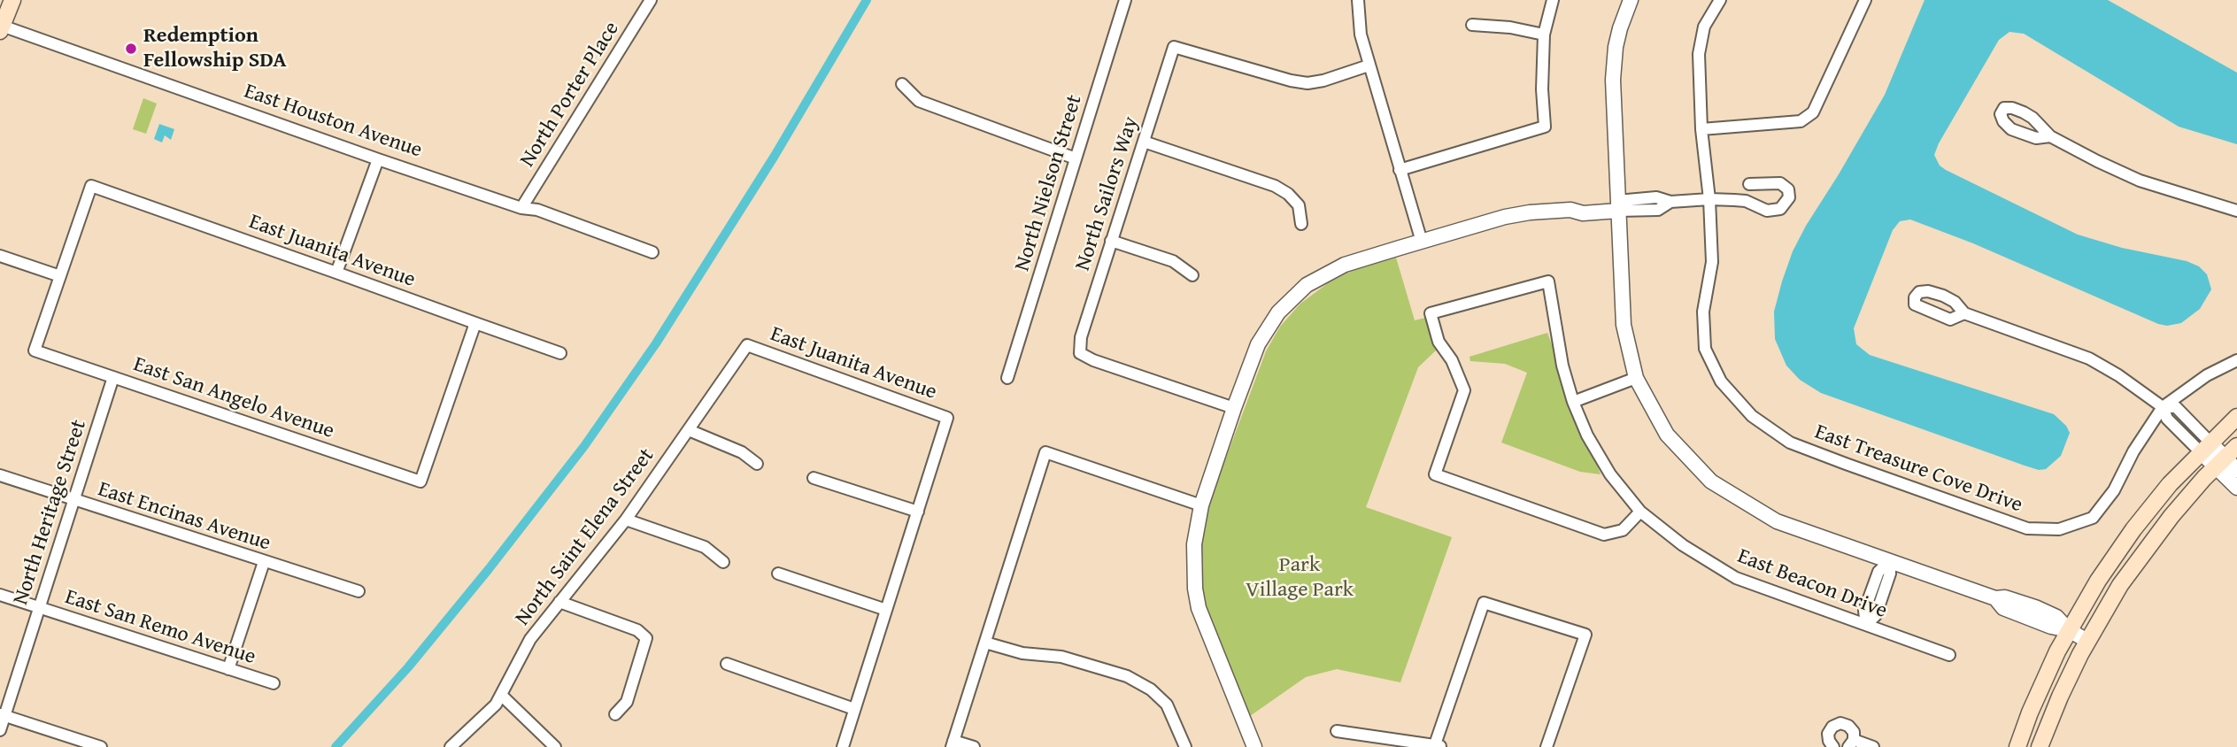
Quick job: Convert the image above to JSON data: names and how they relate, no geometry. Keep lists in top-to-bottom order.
{
  "streets": {
    "street": [
      "North Porter Place",
      "East Houston Avenue",
      "North Nielson Street",
      "North Sailors Way",
      "East Juanita Avenue",
      "East San Angelo Avenue",
      "East Treasure Cove Drive",
      "North Heritage Street",
      "East Encinas Avenue",
      "North Saint Elena Street",
      "East Beacon Drive",
      "East San Remo Avenue"
    ]
  },
  "crossings": [
    ["North Porter Place", "East Houston Avenue"],
    ["East Juanita Avenue", "East San Angelo Avenue"],
    ["East Juanita Avenue", "North Saint Elena Street"],
    ["East San Angelo Avenue", "North Heritage Street"],
    ["North Heritage Street", "East Encinas Avenue"],
    ["North Heritage Street", "East San Remo Avenue"]
  ],
  "parks": ["Park Village Park"],
  "places": ["Redemption Fellowship SDA"]
}
